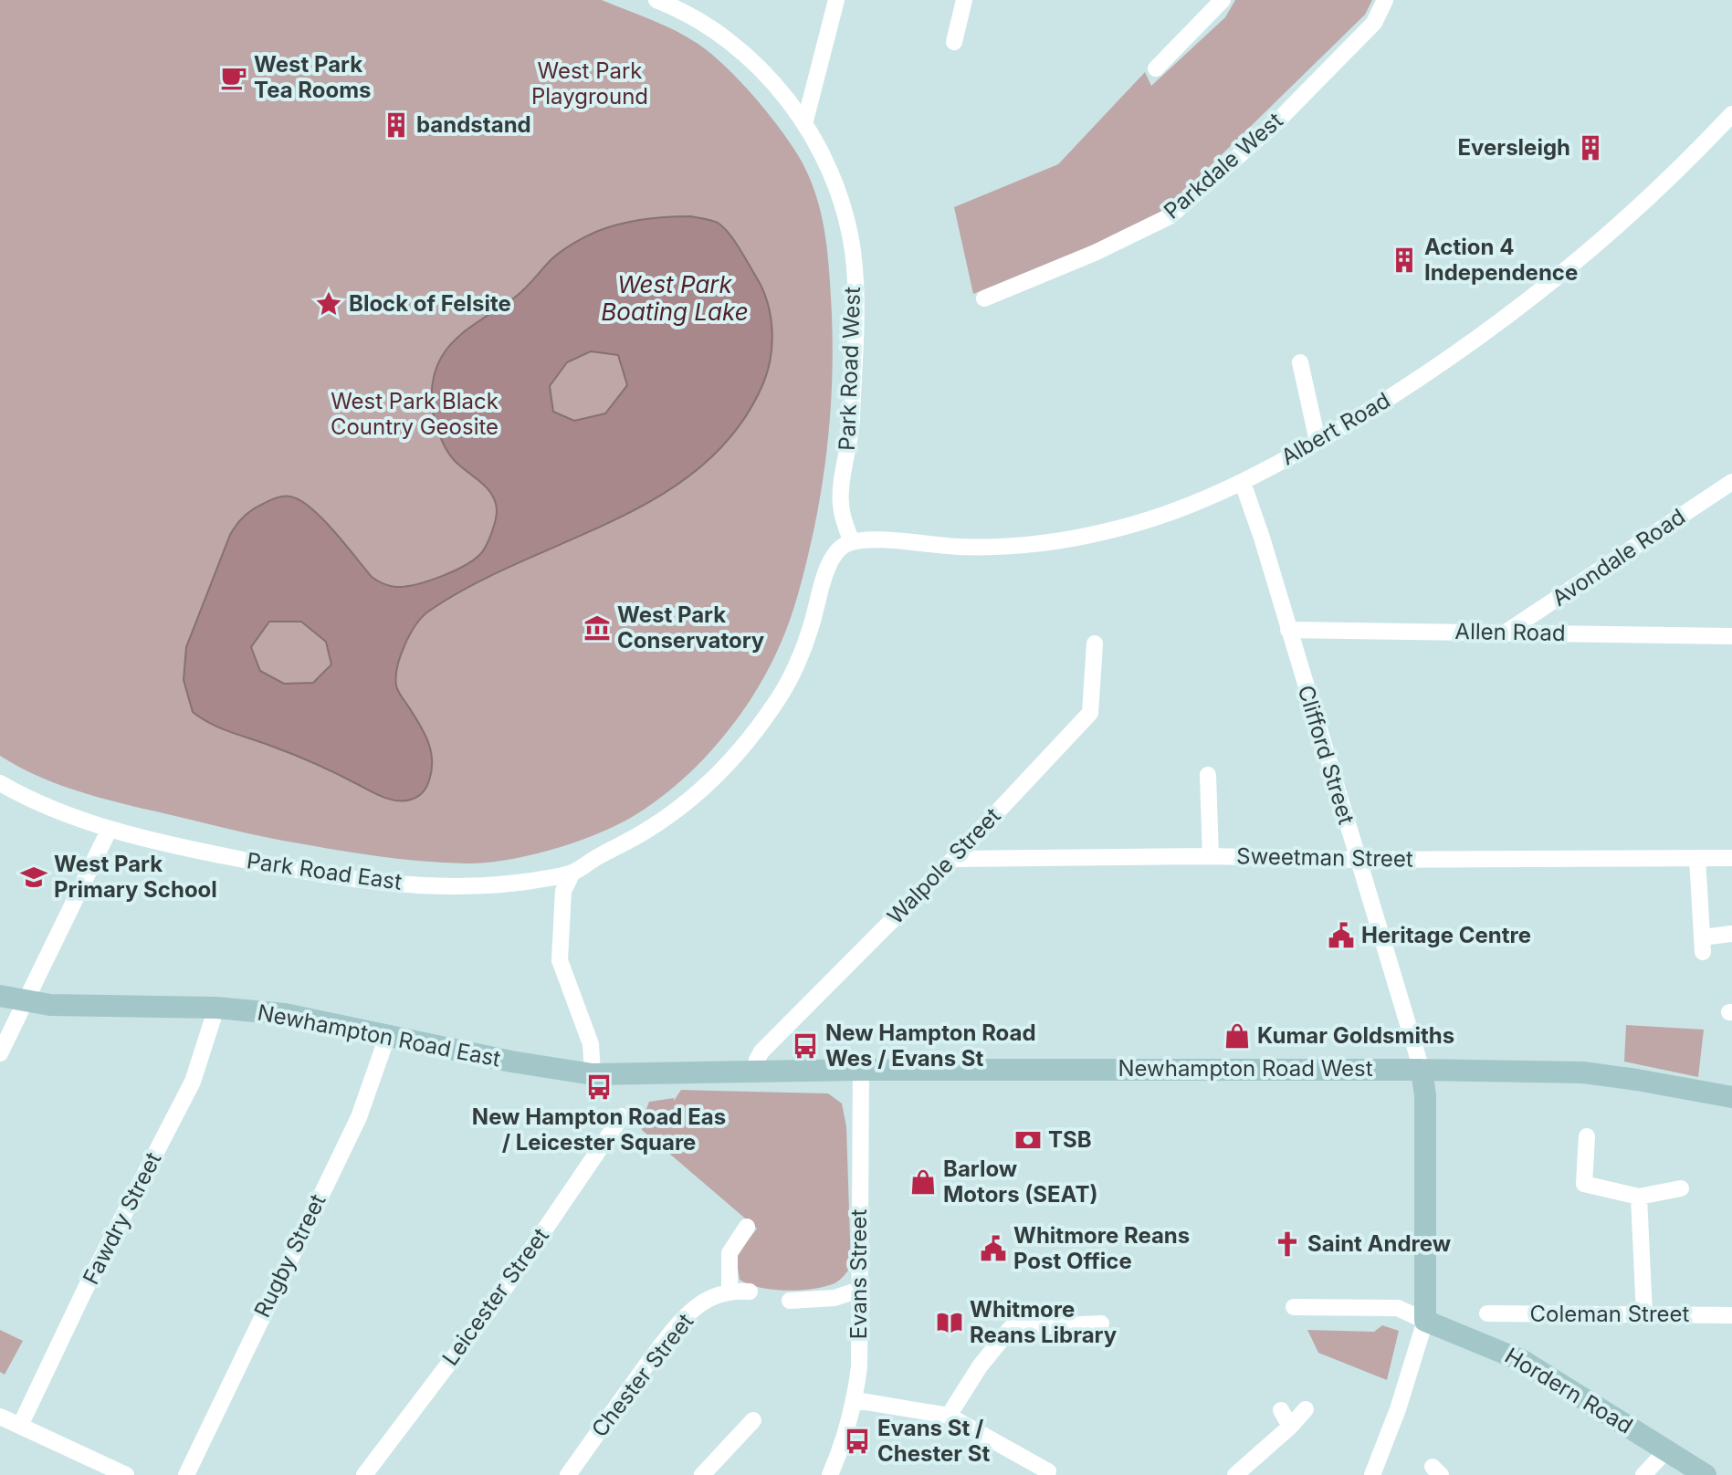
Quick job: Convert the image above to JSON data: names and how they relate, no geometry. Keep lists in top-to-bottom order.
{
  "streets": {
    "street": [
      "Parkdale West",
      "Park Road West",
      "Albert Road",
      "Avondale Road",
      "Allen Road",
      "Clifford Street",
      "Sweetman Street",
      "Walpole Street",
      "Park Road East",
      "Newhampton Road East",
      "Newhampton Road West",
      "Fawdry Street",
      "Rugby Street",
      "Evans Street",
      "Leicester Street",
      "Coleman Street",
      "Chester Street",
      "Hordern Road"
    ]
  },
  "crossings": [
    ["Park Road West", "Albert Road"],
    ["Albert Road", "Clifford Street"],
    ["Avondale Road", "Allen Road"],
    ["Allen Road", "Clifford Street"],
    ["Clifford Street", "Sweetman Street"],
    ["Clifford Street", "Newhampton Road West"],
    ["Sweetman Street", "Walpole Street"],
    ["Walpole Street", "Newhampton Road East"],
    ["Walpole Street", "Newhampton Road West"],
    ["Newhampton Road East", "Newhampton Road West"],
    ["Newhampton Road East", "Fawdry Street"],
    ["Newhampton Road East", "Rugby Street"],
    ["Newhampton Road West", "Evans Street"]
  ],
  "water": ["West Park Boating Lake"],
  "parks": ["West Park Playground", "West Park Black Country Geosite"],
  "places": {
    "cafe": ["West Park Tea Rooms"],
    "building": ["bandstand", "Eversleigh", "Action 4 Independence"],
    "place": ["Block of Felsite"],
    "museum": ["West Park Conservatory"],
    "school or university": ["West Park Primary School"],
    "public building": ["Heritage Centre", "Whitmore Reans Post Office"],
    "shop": ["Kumar Goldsmiths", "Barlow Motors (SEAT)"],
    "bus stop": ["New Hampton Road Wes / Evans St", "New Hampton Road Eas / Leicester Square", "Evans St / Chester St"],
    "bank": ["TSB"],
    "church": ["Saint Andrew"],
    "library": ["Whitmore Reans Library"]
  }
}
